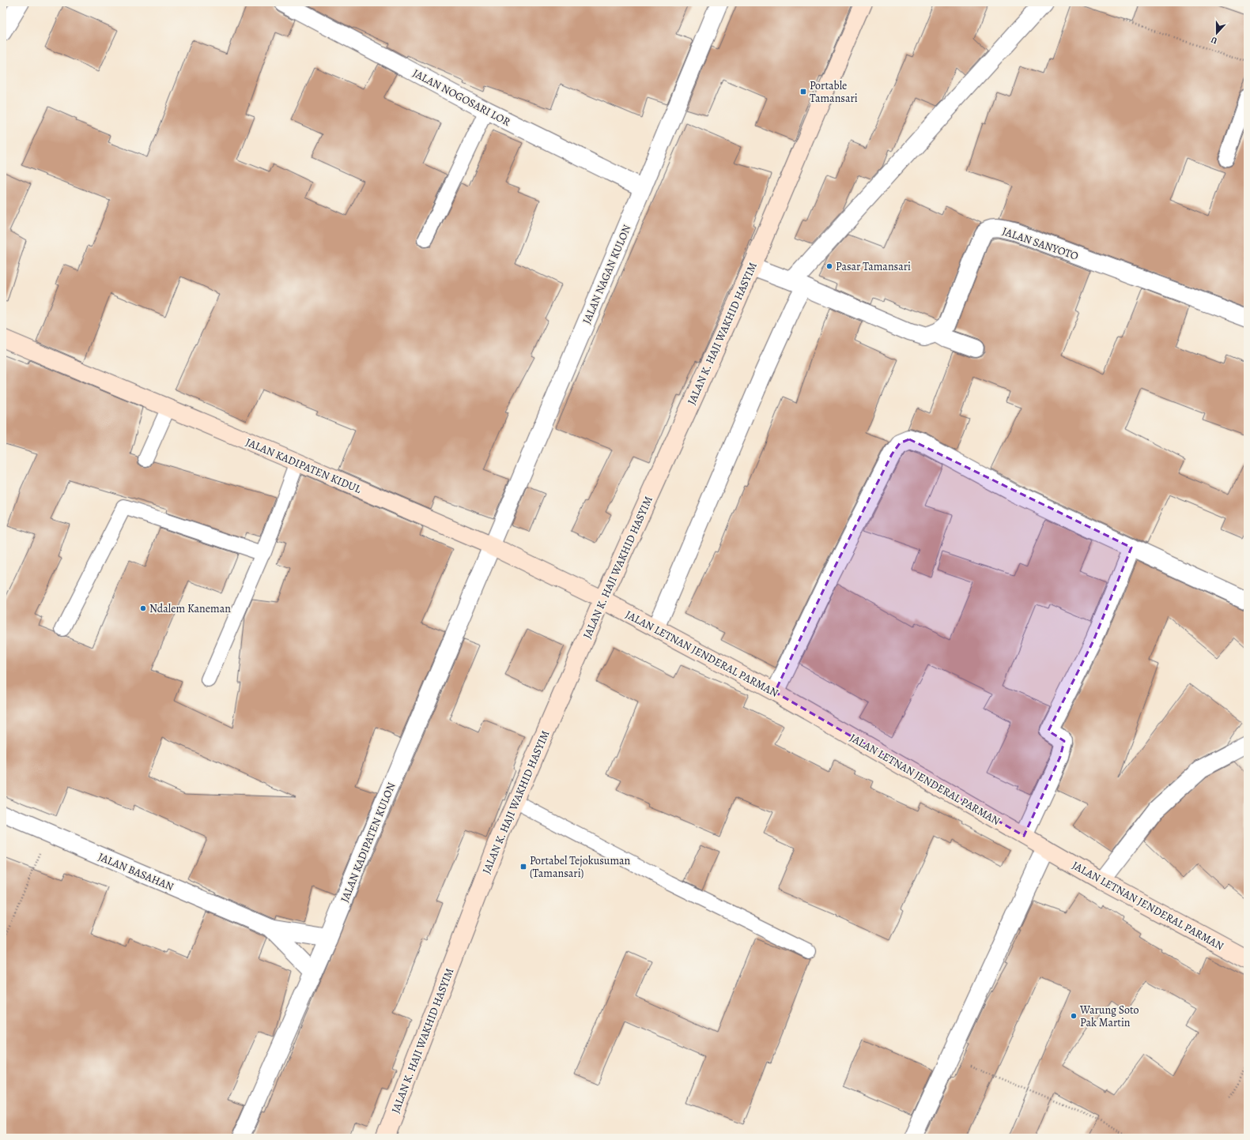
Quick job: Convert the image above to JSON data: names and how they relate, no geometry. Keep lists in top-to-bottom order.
{
  "streets": {
    "street": [
      "JALAN NOGOSARI LOR",
      "JALAN SANYOTO",
      "JALAN NAGAN KULON",
      "JALAN K. HAJI WAKHID HASYIM",
      "JALAN KADIPATEN KIDUL",
      "JALAN LETNAN JENDERAL PARMAN",
      "JALAN KADIPATEN KULON",
      "JALAN BASAHAN"
    ]
  },
  "crossings": [
    ["JALAN NOGOSARI LOR", "JALAN NAGAN KULON"],
    ["JALAN NAGAN KULON", "JALAN KADIPATEN KIDUL"],
    ["JALAN NAGAN KULON", "JALAN KADIPATEN KULON"],
    ["JALAN K. HAJI WAKHID HASYIM", "JALAN KADIPATEN KIDUL"],
    ["JALAN K. HAJI WAKHID HASYIM", "JALAN LETNAN JENDERAL PARMAN"],
    ["JALAN KADIPATEN KIDUL", "JALAN LETNAN JENDERAL PARMAN"],
    ["JALAN KADIPATEN KIDUL", "JALAN KADIPATEN KULON"],
    ["JALAN KADIPATEN KULON", "JALAN BASAHAN"]
  ],
  "places": {
    "transit": ["Portable Tamansari", "Portabel Tejokusuman (Tamansari)"],
    "other": ["Pasar Tamansari", "Ndalem Kaneman", "Warung Soto Pak Martin"]
  },
  "north": "bottom"
}
